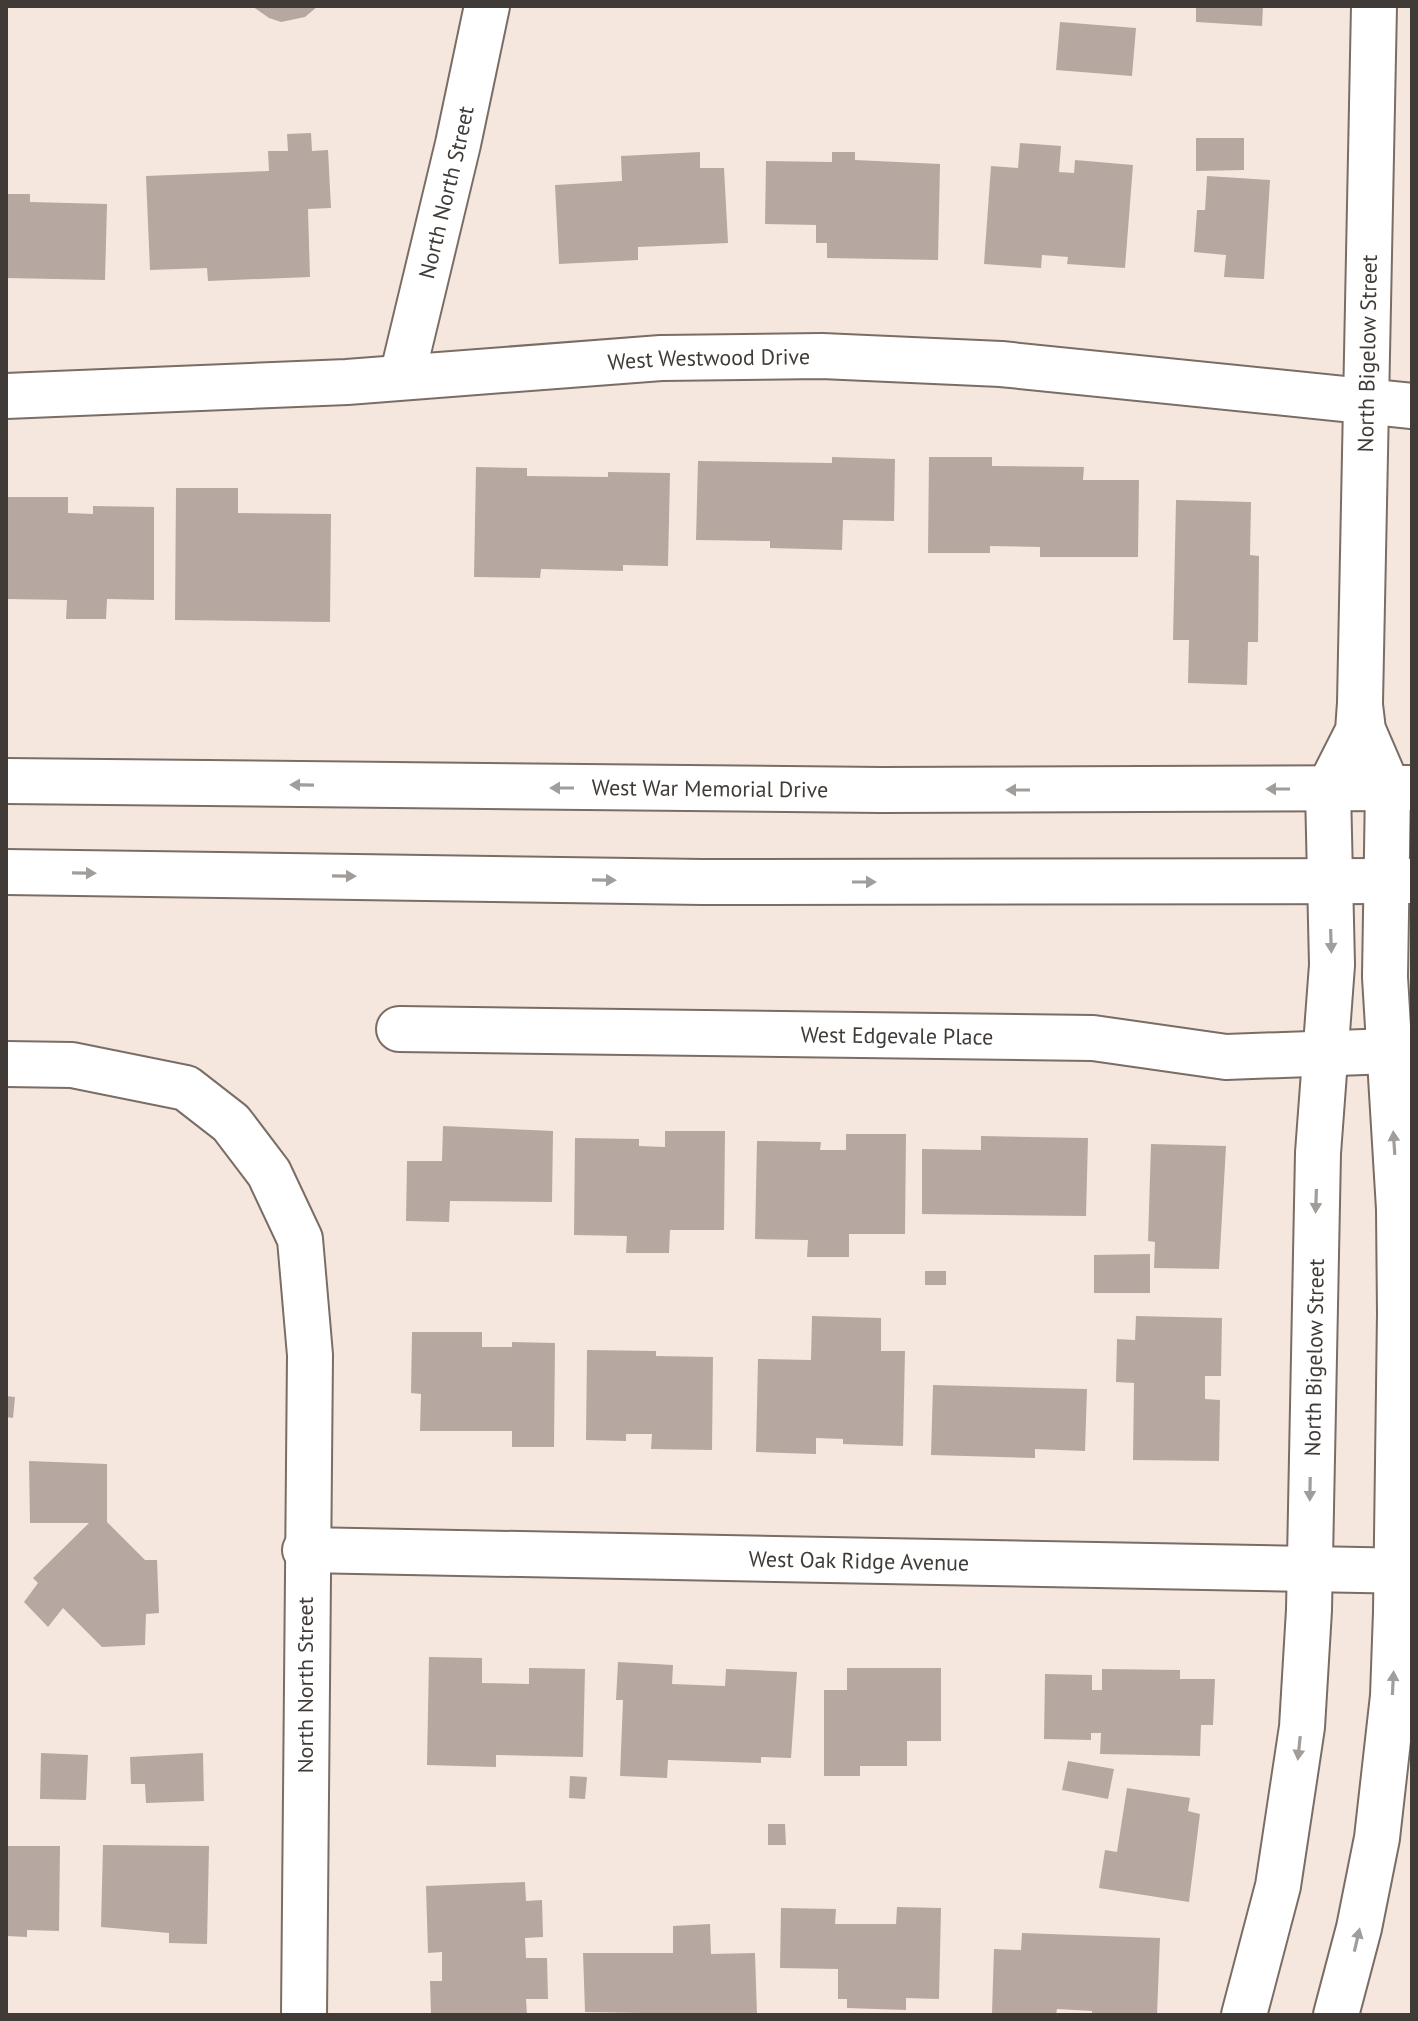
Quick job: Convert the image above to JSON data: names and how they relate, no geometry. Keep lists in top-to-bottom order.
{
  "streets": {
    "main road": [
      "North North Street",
      "North Bigelow Street",
      "West Westwood Drive",
      "West War Memorial Drive",
      "West Edgevale Place",
      "West Oak Ridge Avenue"
    ]
  },
  "crossings": [
    ["North North Street", "West Westwood Drive"],
    ["North North Street", "West Oak Ridge Avenue"],
    ["North Bigelow Street", "West Westwood Drive"],
    ["North Bigelow Street", "West War Memorial Drive"],
    ["North Bigelow Street", "West Edgevale Place"],
    ["North Bigelow Street", "West Oak Ridge Avenue"]
  ]
}
